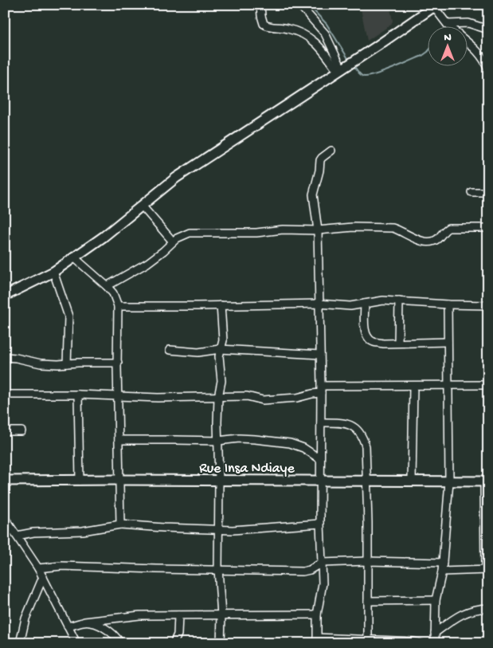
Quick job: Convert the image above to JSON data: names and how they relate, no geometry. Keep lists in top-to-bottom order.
{
  "streets": {
    "main road": ["Rue Insa Ndiaye"]
  },
  "north": "top"
}
